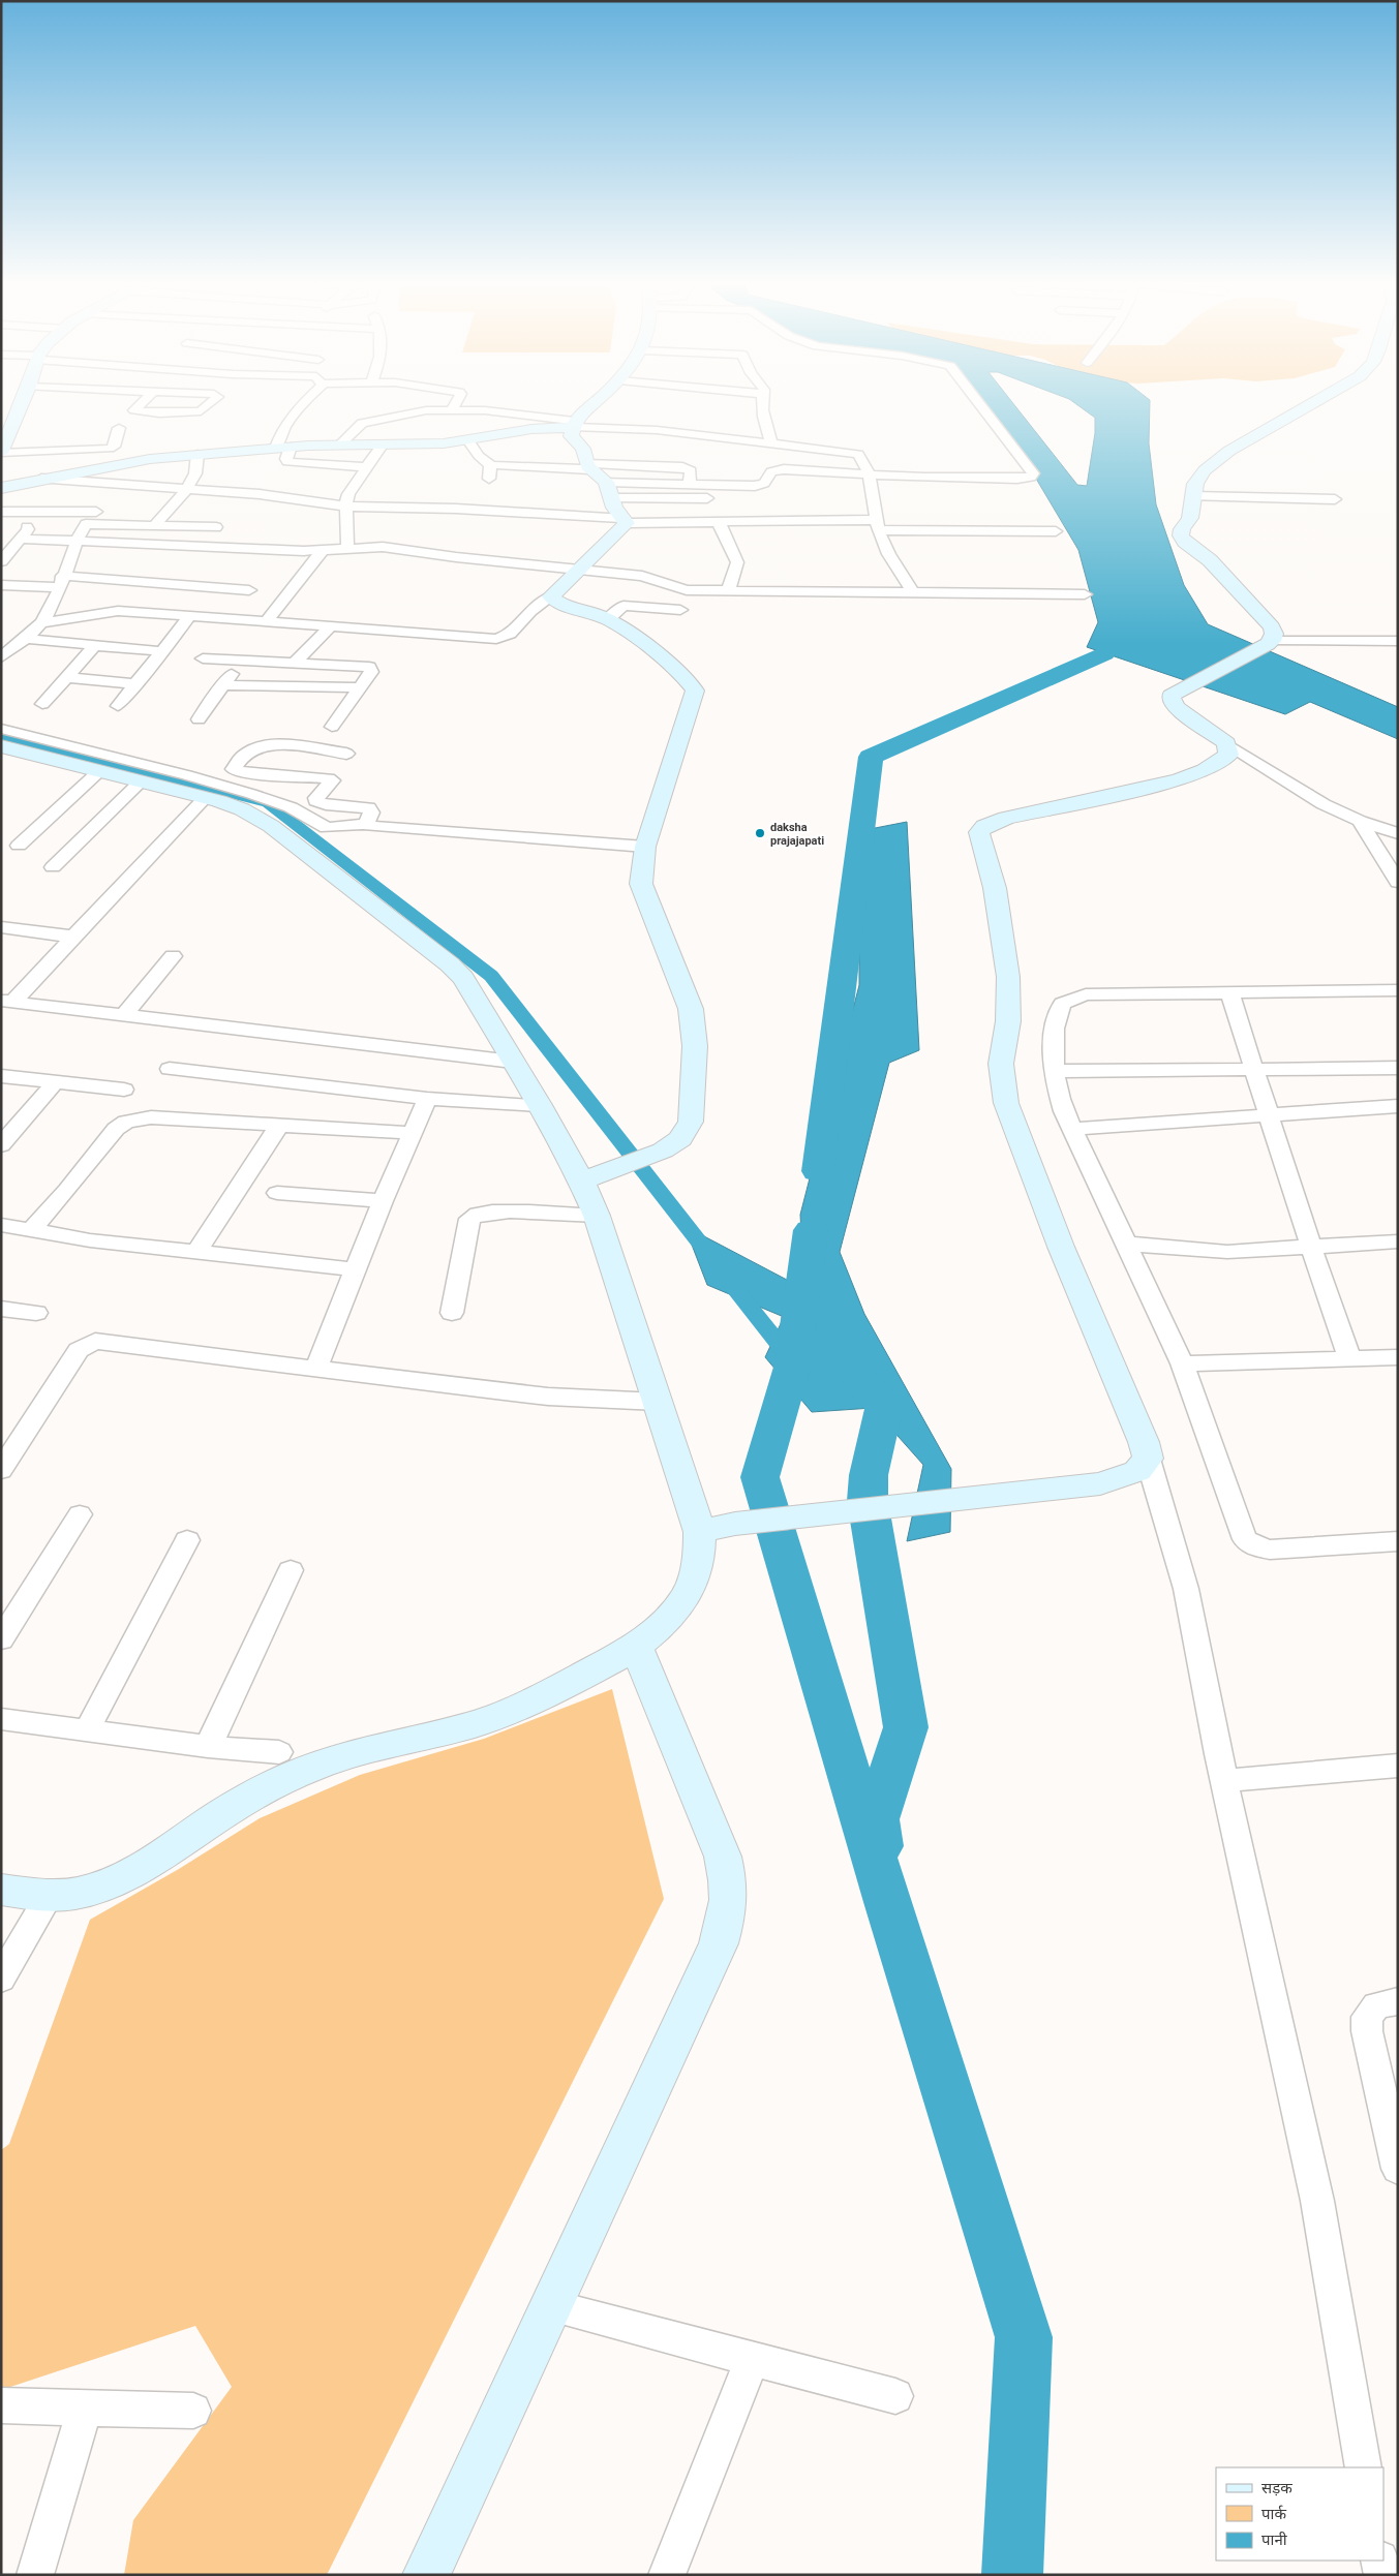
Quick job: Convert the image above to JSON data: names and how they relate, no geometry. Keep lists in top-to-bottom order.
{
  "places": ["daksha prajajapati"],
  "legend": ["सड़क", "पार्क", "पानी"]
}
